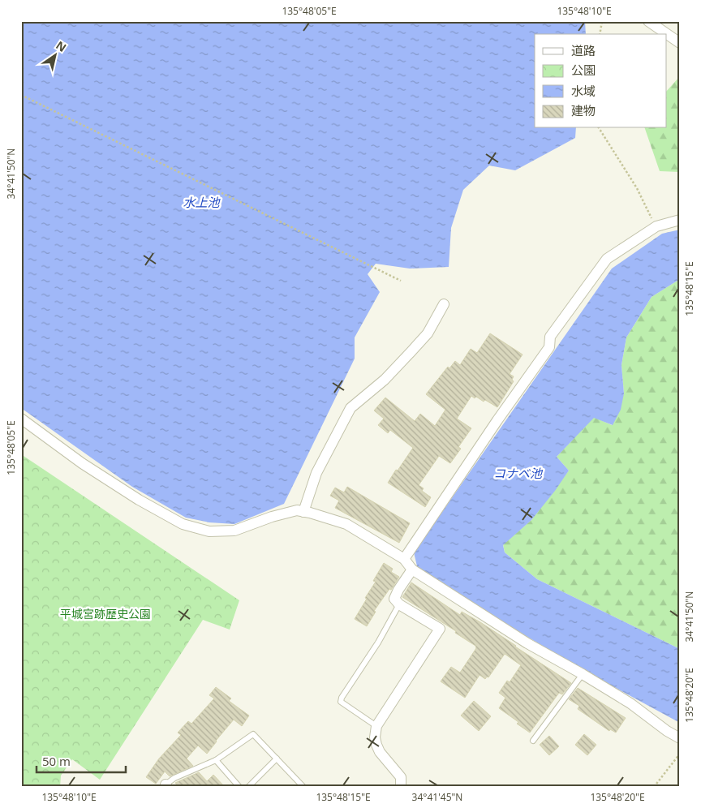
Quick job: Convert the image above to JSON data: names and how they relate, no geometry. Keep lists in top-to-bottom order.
{
  "water": ["水上池", "コナベ池"],
  "parks": ["平城宮跡歴史公園"],
  "legend": [
    "道路",
    "公園",
    "水域",
    "建物"
  ],
  "scale_bar": "50 m",
  "north": "top right",
  "coordinates": [
    "135°48'05\"E",
    "135°48'10\"E",
    "34°41'50\"N",
    "135°48'15\"E",
    "135°48'20\"E",
    "34°41'45\"N"
  ]
}
